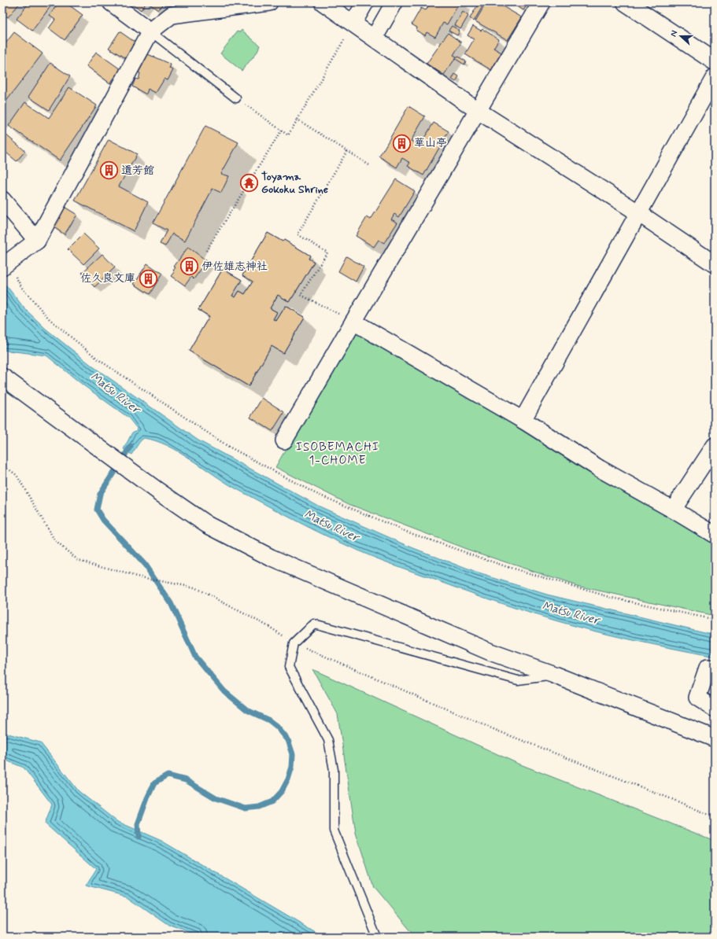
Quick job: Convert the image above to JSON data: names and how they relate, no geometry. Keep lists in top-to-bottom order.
{
  "districts": ["ISOBEMACHI 1-CHOME"],
  "water": ["Matsu River"],
  "places": {
    "building": [
      "華山亭",
      "遺芳館",
      "伊佐雄志神社",
      "佐久良文庫"
    ],
    "temple": ["Toyama Gokoku Shrine"]
  },
  "north": "left"
}
